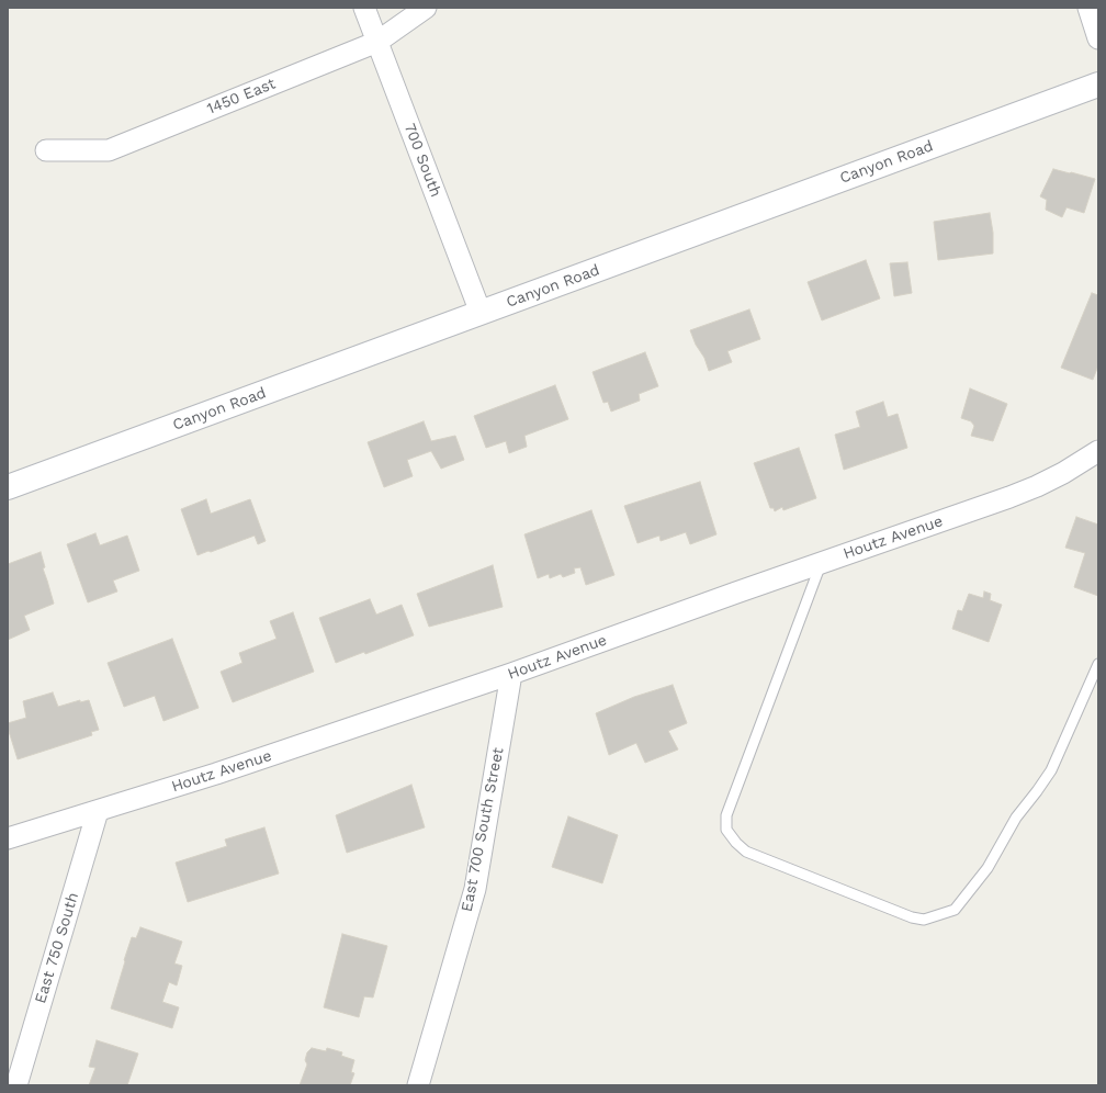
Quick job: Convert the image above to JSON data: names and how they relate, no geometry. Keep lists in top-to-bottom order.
{
  "streets": {
    "main road": ["Canyon Road"],
    "street": [
      "1450 East",
      "700 South",
      "Houtz Avenue",
      "East 700 South Street",
      "East 750 South"
    ]
  },
  "crossings": [
    ["1450 East", "700 South"],
    ["700 South", "Canyon Road"],
    ["Houtz Avenue", "East 700 South Street"],
    ["Houtz Avenue", "East 750 South"]
  ]
}
